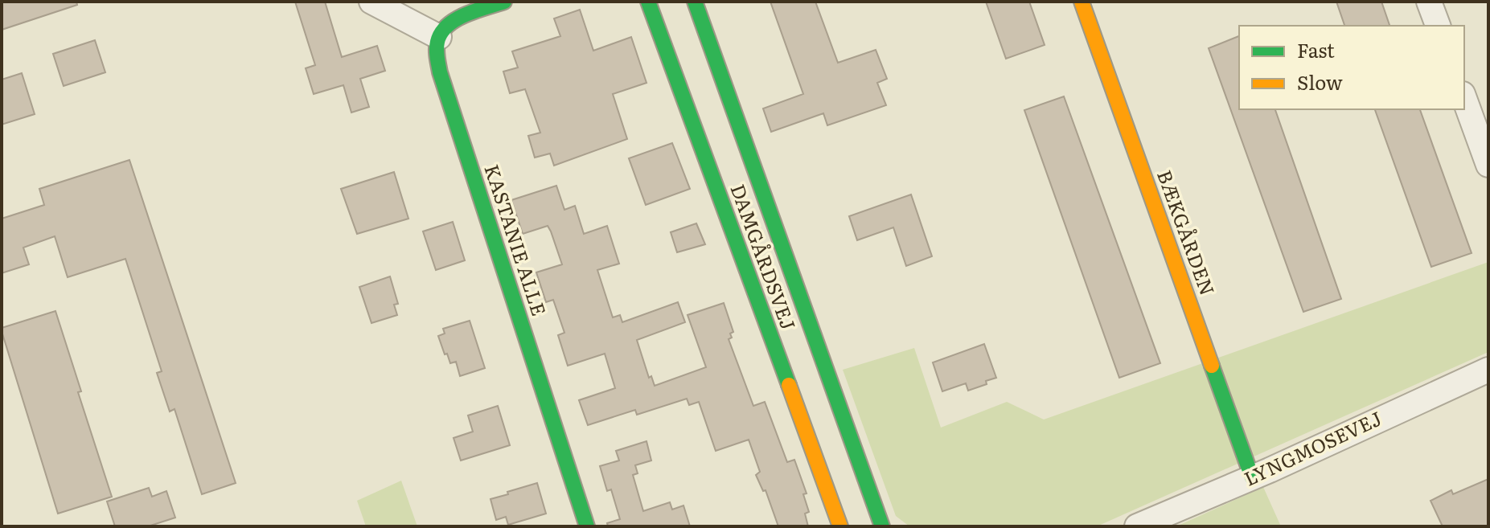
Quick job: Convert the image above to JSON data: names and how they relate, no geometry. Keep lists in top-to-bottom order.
{
  "streets": {
    "street": [
      "BÆKGÅRDEN",
      "KASTANIE ALLE",
      "DAMGÅRDSVEJ",
      "LYNGMOSEVEJ"
    ]
  },
  "crossings": [
    ["BÆKGÅRDEN", "LYNGMOSEVEJ"]
  ],
  "legend": ["Fast", "Slow"]
}
